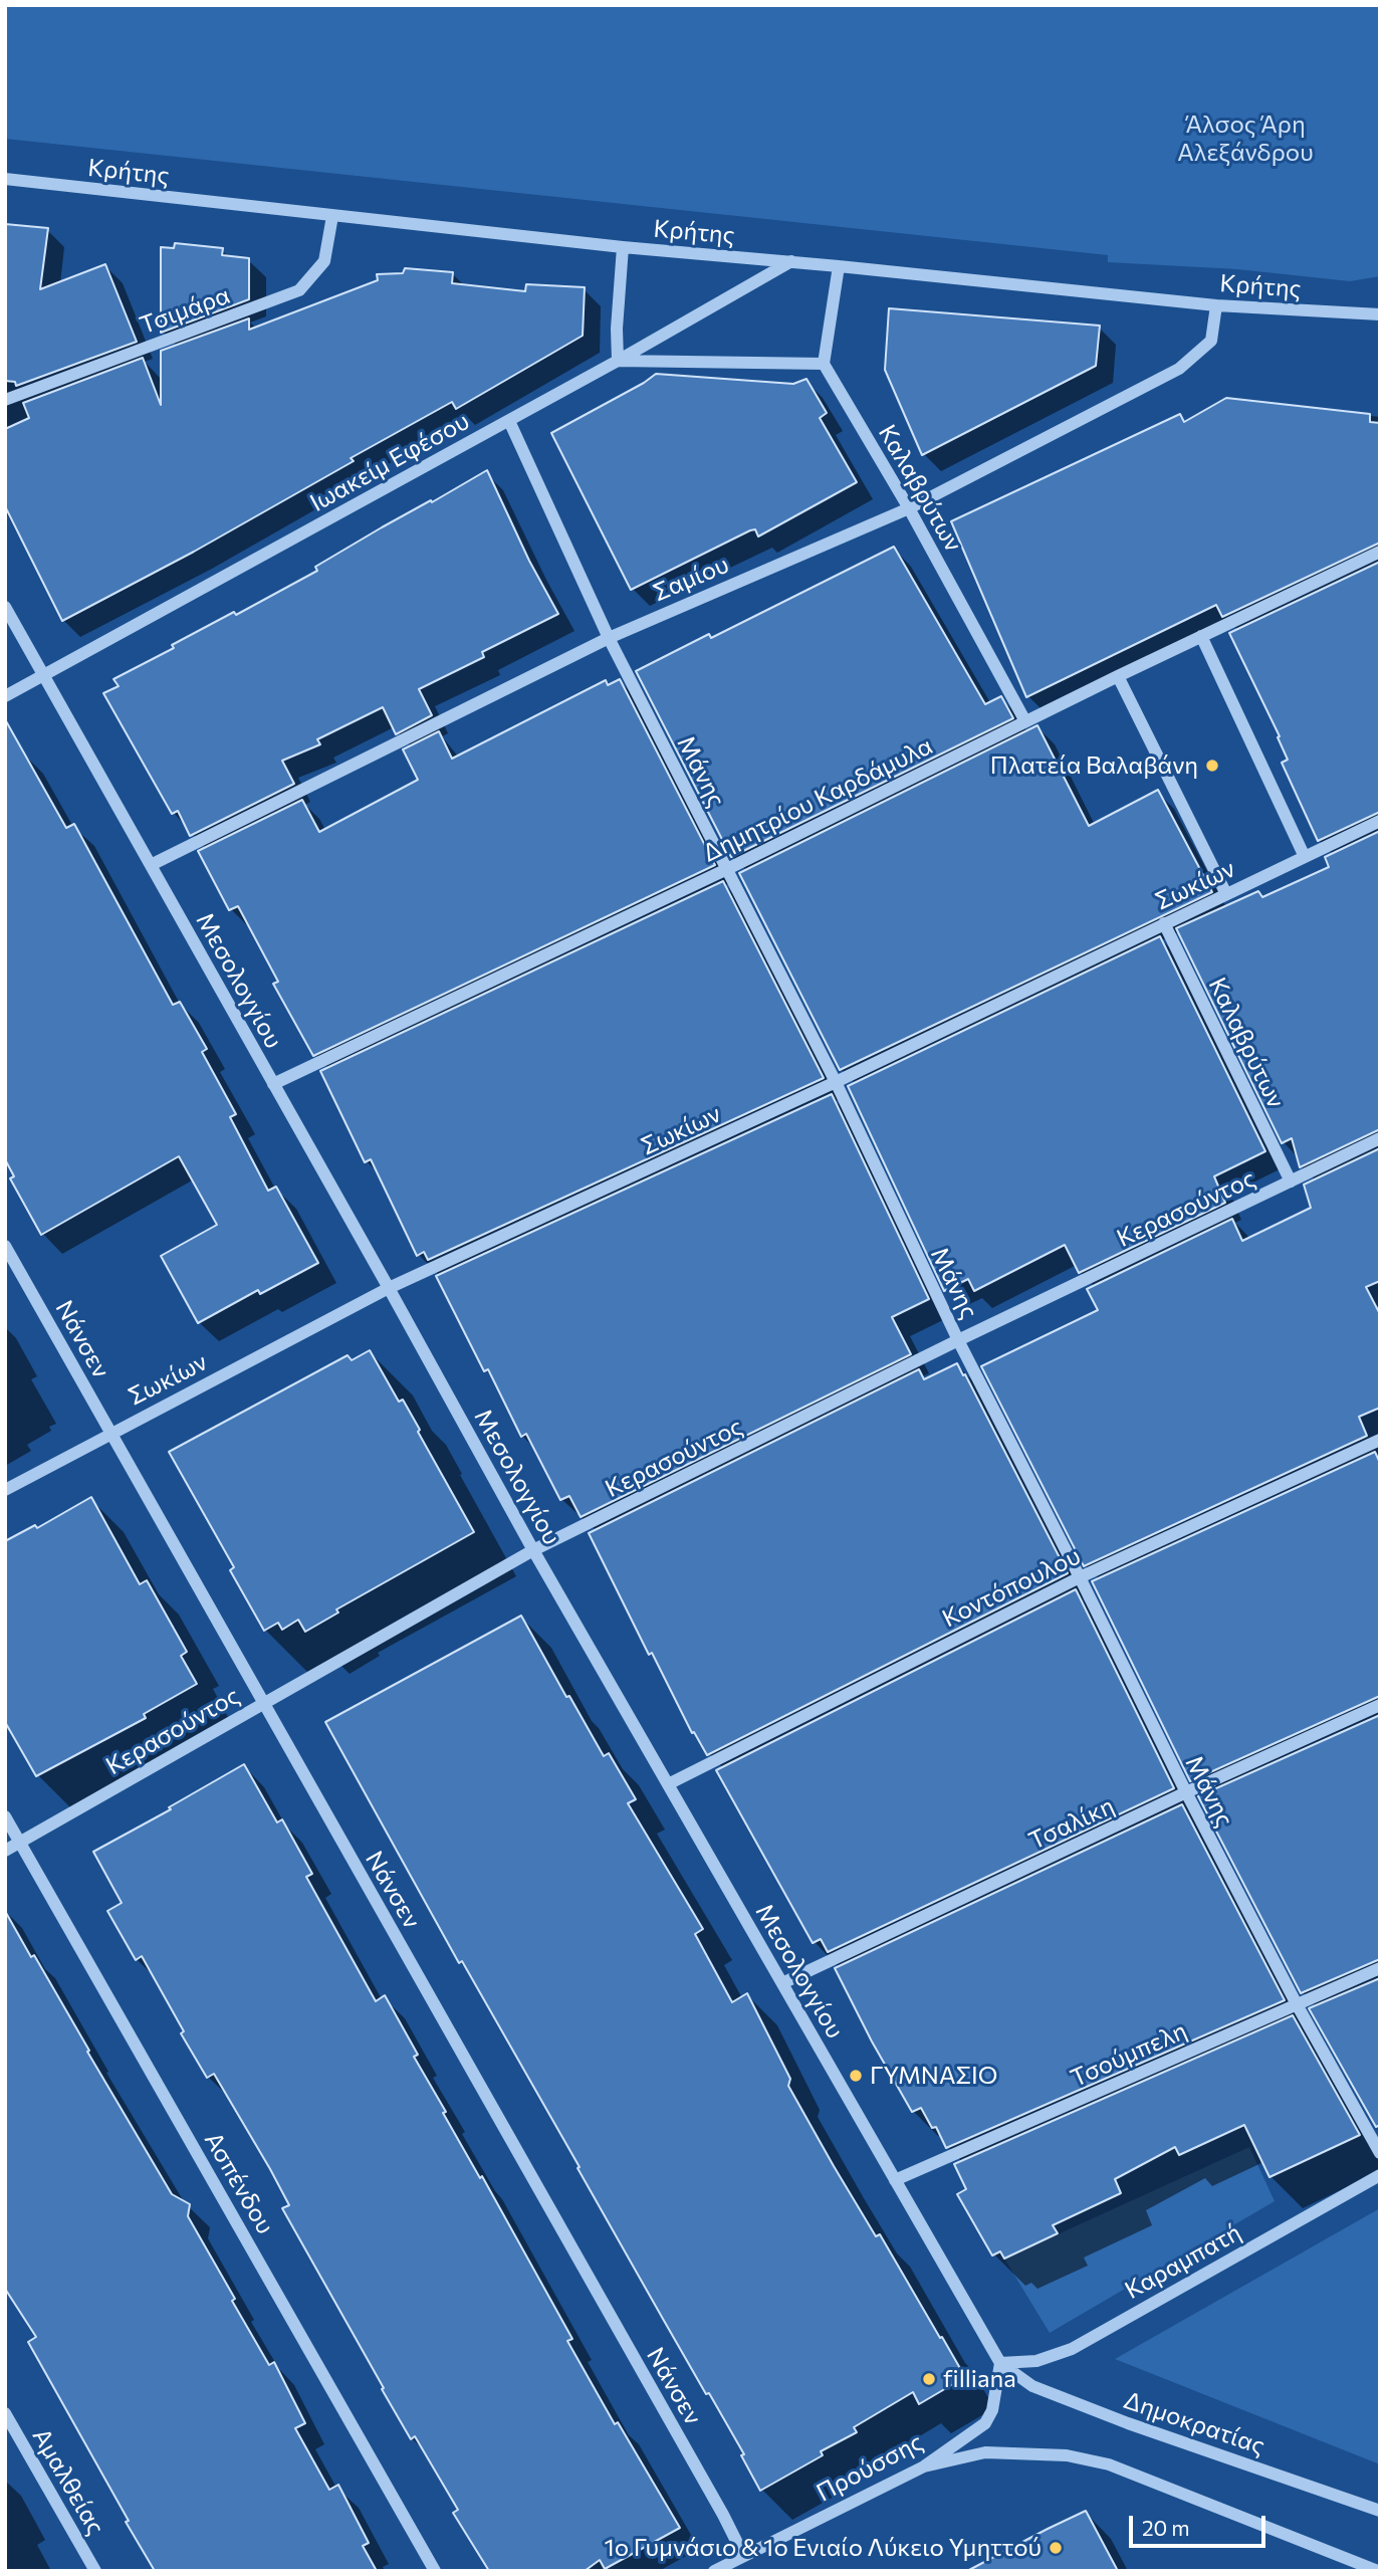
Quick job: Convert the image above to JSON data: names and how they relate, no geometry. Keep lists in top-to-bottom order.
{
  "streets": {
    "street": [
      "Κρήτης",
      "Τσιμάρα",
      "Ιωακείμ Εφέσου",
      "Καλαβρύτων",
      "Σαμίου",
      "Μάνης",
      "Δημητρίου Καρδάμυλα",
      "Σωκίων",
      "Μεσολογγίου",
      "Κερασούντος",
      "Νάνσεν",
      "Κοντόπουλου",
      "Τσαλίκη",
      "Τσούμπελη",
      "Ασπένδου",
      "Καραμπατή",
      "Δημοκρατίας",
      "Προύσσης",
      "Αμαλθείας"
    ]
  },
  "crossings": [
    ["Κρήτης", "Τσιμάρα"],
    ["Κρήτης", "Ιωακείμ Εφέσου"],
    ["Κρήτης", "Σαμίου"],
    ["Ιωακείμ Εφέσου", "Μάνης"],
    ["Ιωακείμ Εφέσου", "Μεσολογγίου"],
    ["Καλαβρύτων", "Σαμίου"],
    ["Καλαβρύτων", "Δημητρίου Καρδάμυλα"],
    ["Καλαβρύτων", "Σωκίων"],
    ["Καλαβρύτων", "Κερασούντος"],
    ["Σαμίου", "Μάνης"],
    ["Σαμίου", "Μεσολογγίου"],
    ["Μάνης", "Δημητρίου Καρδάμυλα"],
    ["Μάνης", "Σωκίων"],
    ["Μάνης", "Κερασούντος"],
    ["Μάνης", "Κοντόπουλου"],
    ["Μάνης", "Τσαλίκη"],
    ["Μάνης", "Τσούμπελη"],
    ["Δημητρίου Καρδάμυλα", "Μεσολογγίου"],
    ["Σωκίων", "Μεσολογγίου"],
    ["Σωκίων", "Νάνσεν"],
    ["Μεσολογγίου", "Κερασούντος"],
    ["Μεσολογγίου", "Κοντόπουλου"],
    ["Μεσολογγίου", "Τσαλίκη"],
    ["Μεσολογγίου", "Τσούμπελη"],
    ["Μεσολογγίου", "Καραμπατή"],
    ["Μεσολογγίου", "Δημοκρατίας"],
    ["Μεσολογγίου", "Προύσσης"],
    ["Κερασούντος", "Νάνσεν"],
    ["Κερασούντος", "Ασπένδου"],
    ["Νάνσεν", "Προύσσης"],
    ["Καραμπατή", "Δημοκρατίας"],
    ["Καραμπατή", "Προύσσης"],
    ["Δημοκρατίας", "Προύσσης"]
  ],
  "parks": ["Άλσος Άρη Αλεξάνδρου"],
  "places": [
    "Πλατεία Βαλαβάνη",
    "ΓΥΜΝΑΣΙΟ",
    "filliana",
    "1ο Γυμνάσιο & 1ο Ενιαίο Λύκειο Υμηττού"
  ],
  "scale_bar": "20 m"
}
